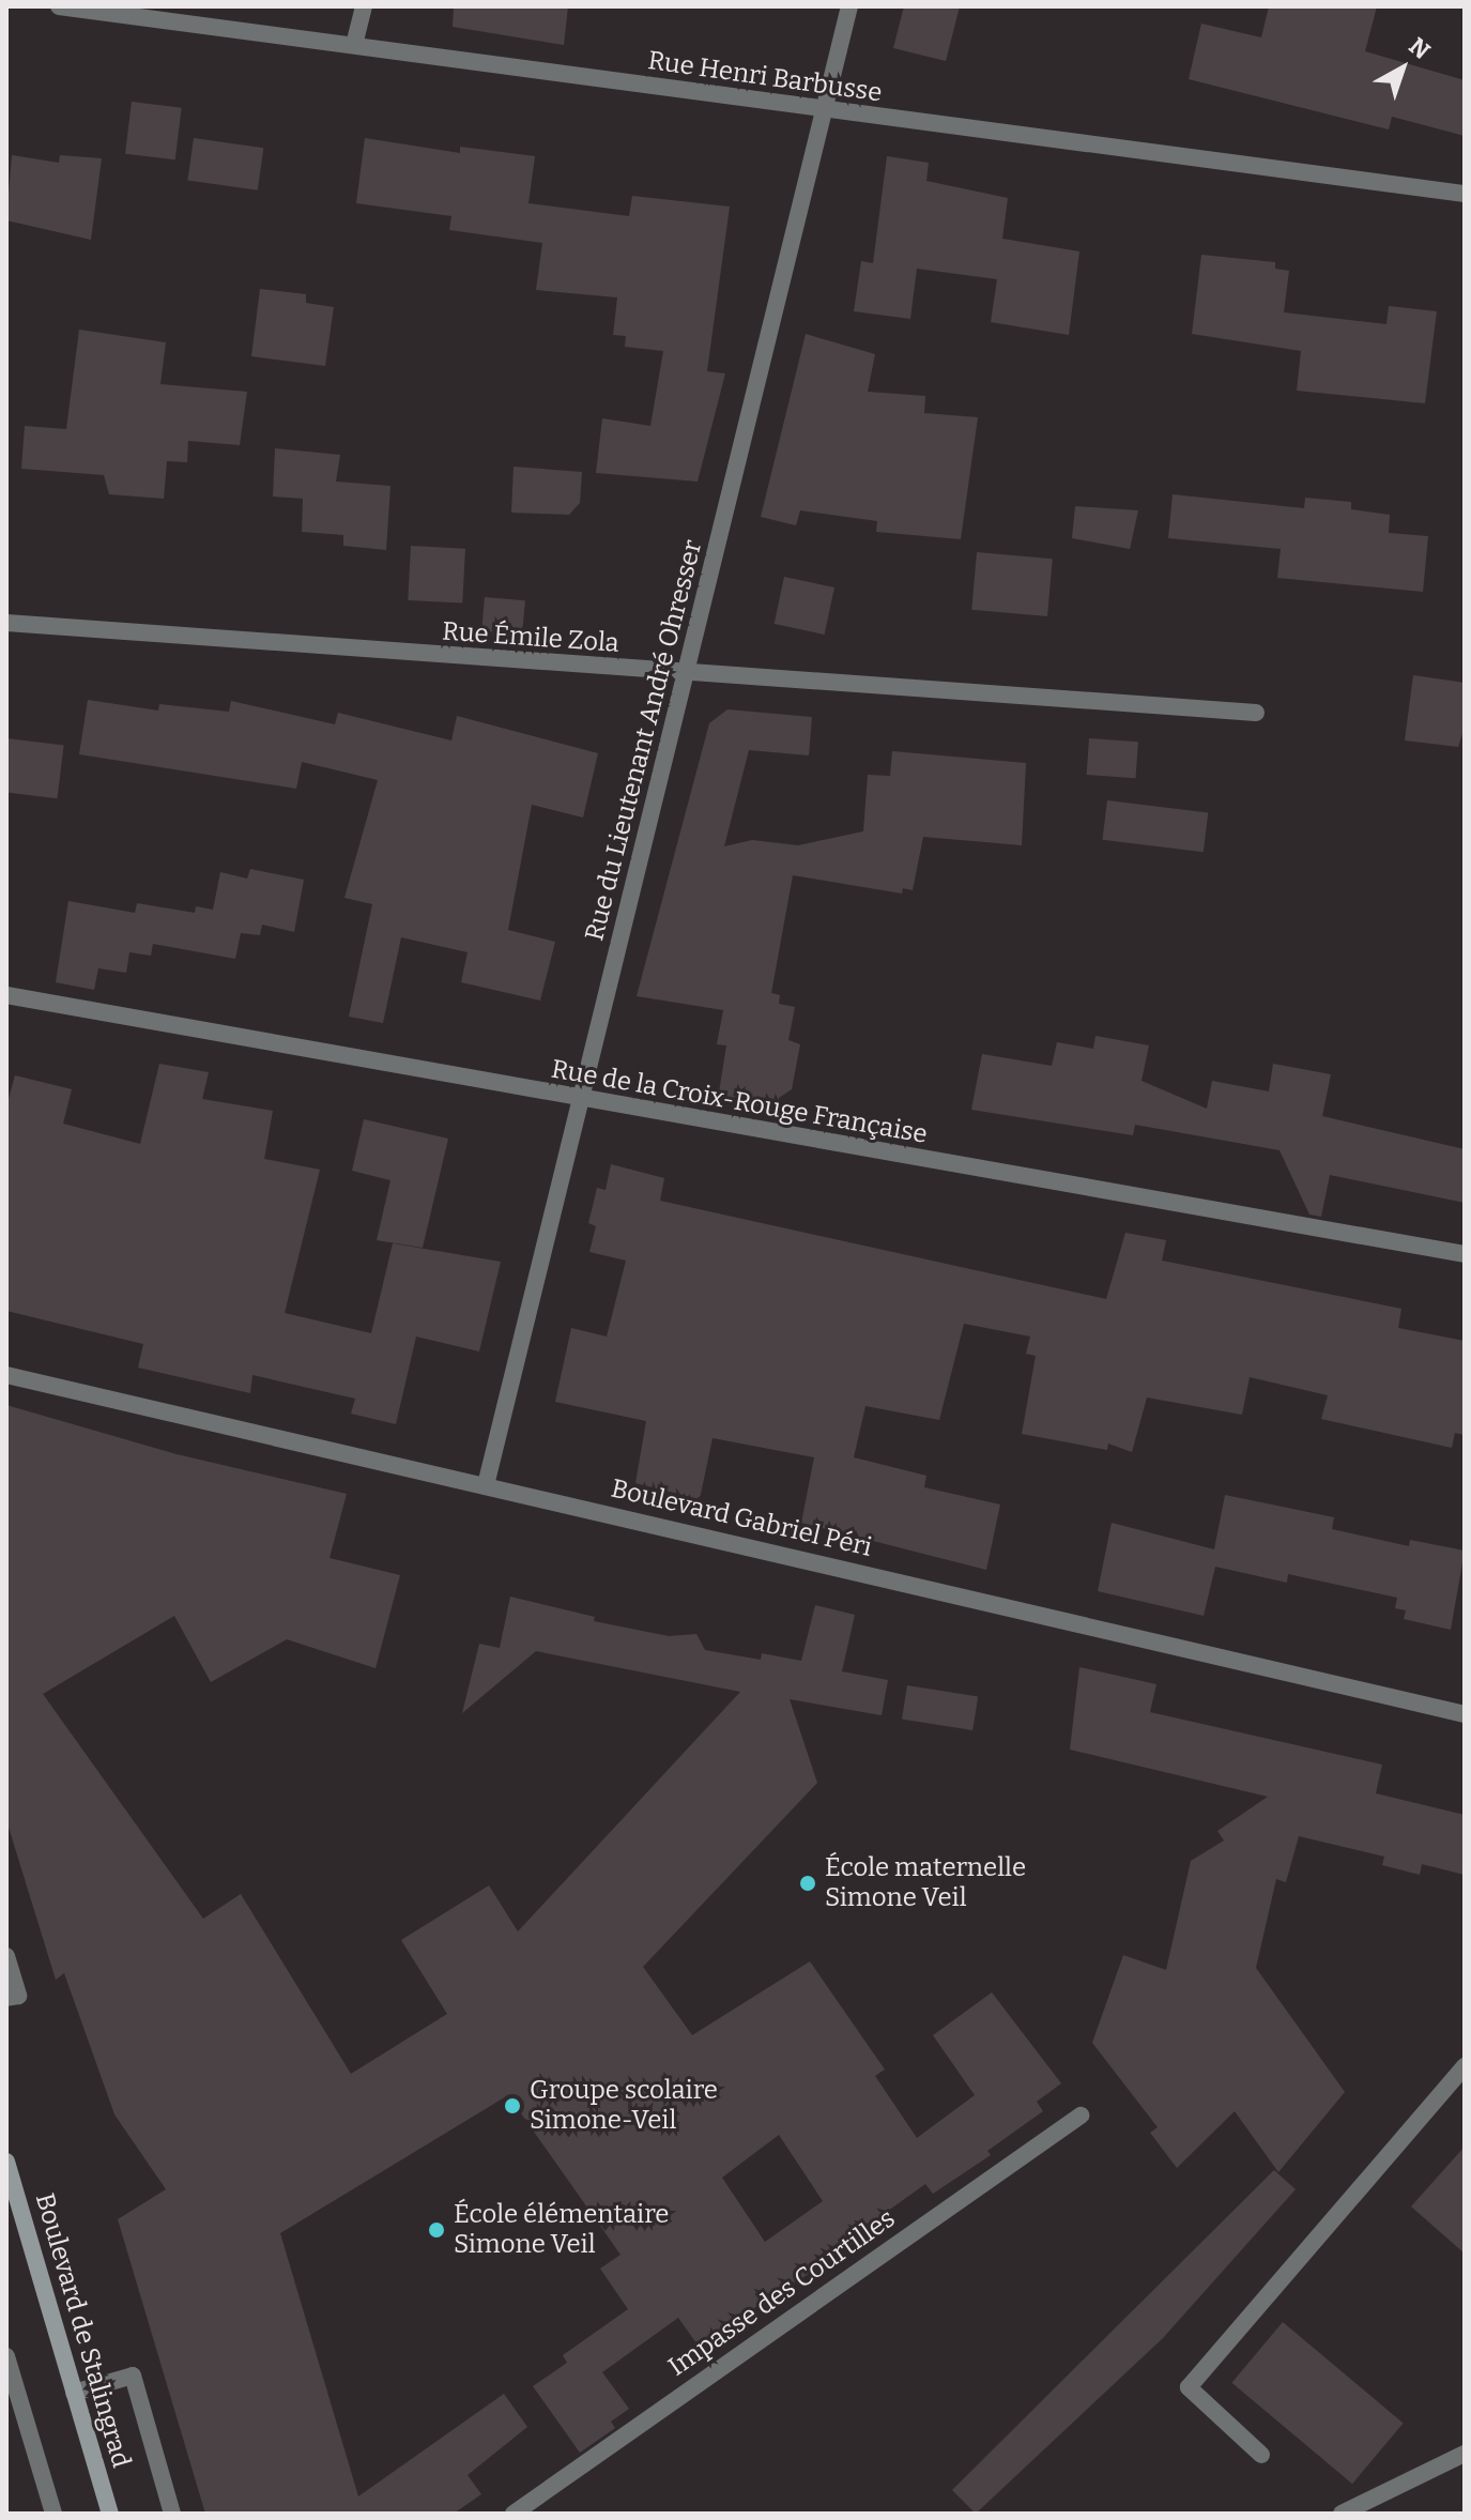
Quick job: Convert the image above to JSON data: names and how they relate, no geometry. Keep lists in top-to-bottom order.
{
  "streets": {
    "main road": ["Boulevard de Stalingrad"],
    "street": [
      "Rue Henri Barbusse",
      "Rue Émile Zola",
      "Rue du Lieutenant André Ohresser",
      "Rue de la Croix-Rouge Française",
      "Boulevard Gabriel Péri",
      "Impasse des Courtilles"
    ]
  },
  "crossings": [
    ["Rue Henri Barbusse", "Rue du Lieutenant André Ohresser"],
    ["Rue Émile Zola", "Rue du Lieutenant André Ohresser"],
    ["Rue du Lieutenant André Ohresser", "Rue de la Croix-Rouge Française"],
    ["Rue du Lieutenant André Ohresser", "Boulevard Gabriel Péri"]
  ],
  "places": ["École maternelle Simone Veil", "Groupe scolaire Simone-Veil", "École élémentaire Simone Veil"],
  "north": "top right"
}
